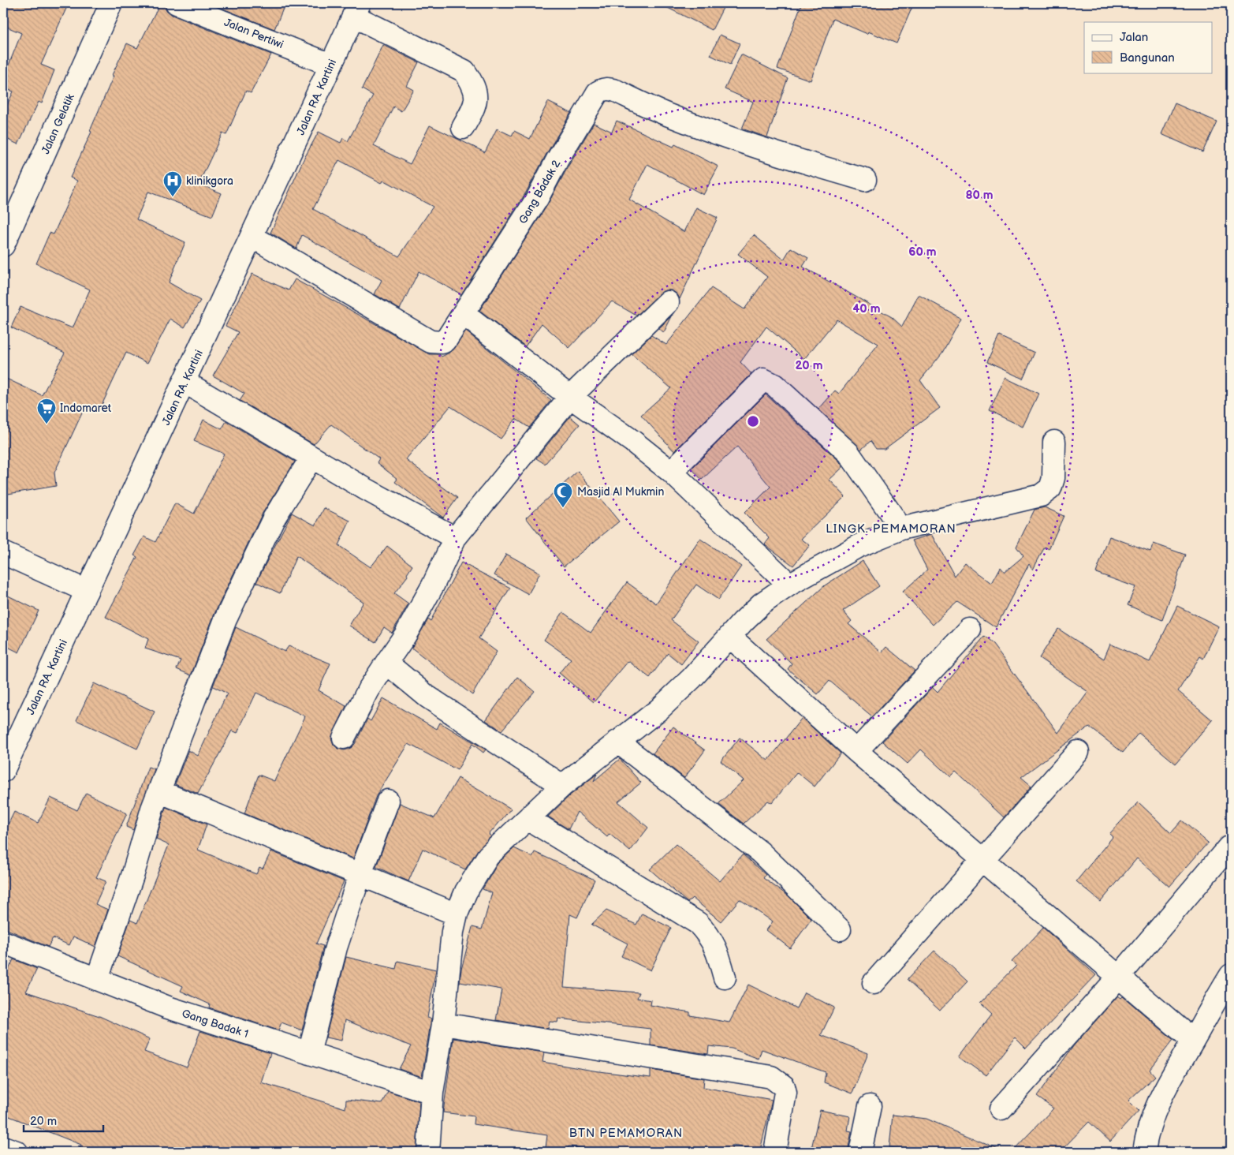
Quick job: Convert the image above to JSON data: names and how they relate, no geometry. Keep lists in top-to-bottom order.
{
  "streets": {
    "street": [
      "Jalan Pertiwi",
      "Jalan RA. Kartini",
      "Jalan Gelatik",
      "Gang Badak 2",
      "Gang Badak 1"
    ]
  },
  "crossings": [
    ["Jalan Pertiwi", "Jalan RA. Kartini"],
    ["Jalan RA. Kartini", "Gang Badak 2"]
  ],
  "districts": ["LINGK. PEMAMORAN", "BTN PEMAMORAN"],
  "places": {
    "hospital": ["klinikgora"],
    "supermarket": ["Indomaret"],
    "mosque": ["Masjid Al Mukmin"]
  },
  "legend": ["Jalan", "Bangunan"],
  "scale_bar": "20 m",
  "rings": [
    "80 m",
    "60 m",
    "40 m",
    "20 m"
  ]
}
